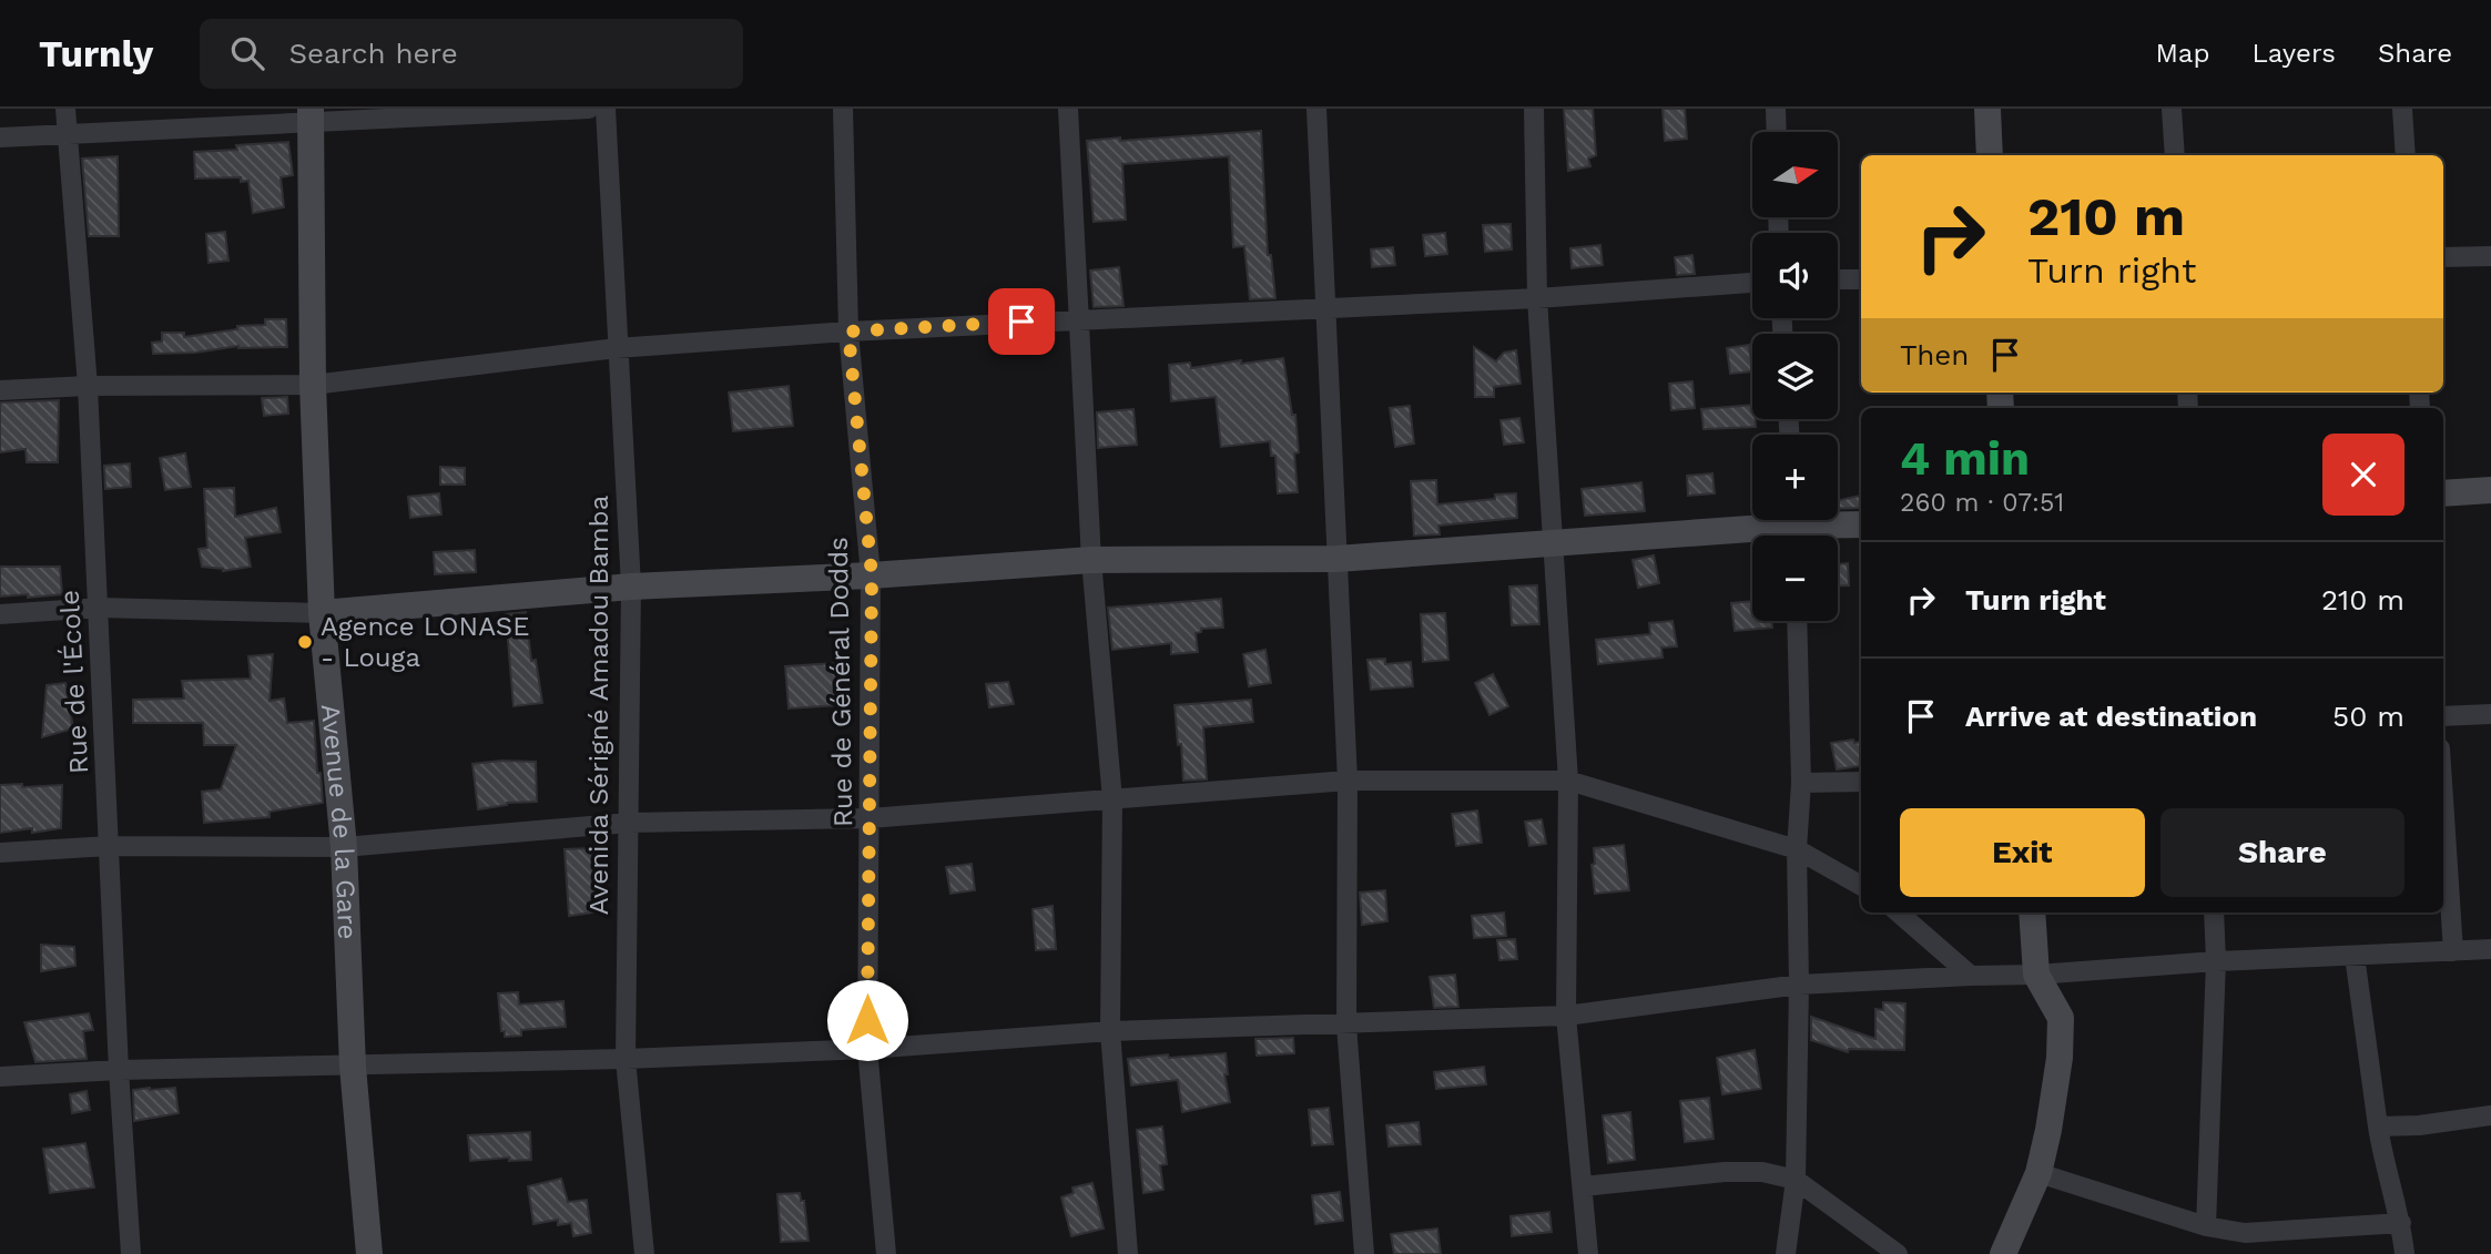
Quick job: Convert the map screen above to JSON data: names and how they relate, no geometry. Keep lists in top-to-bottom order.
{
  "streets": {
    "street": [
      "Rue de l'École",
      "Rue de Général Dodds",
      "Avenida Sérigné Amadou Bamba",
      "Avenue de la Gare"
    ]
  },
  "places": ["Agence LONASE - Louga"],
  "north": "right",
  "page": {
    "header": "Turnly",
    "search": "Search here",
    "nav": ["Map", "Layers", "Share"],
    "map_buttons": ["+", "−"],
    "turn": ["210 m", "Turn right"],
    "then": "Then",
    "heading": ["4 min", "260 m · 07:51"],
    "list": [
      {
        "name": "Turn right",
        "value": "210 m"
      },
      {
        "name": "Arrive at destination",
        "value": "50 m"
      }
    ],
    "buttons": ["Exit", "Share"]
  }
}
